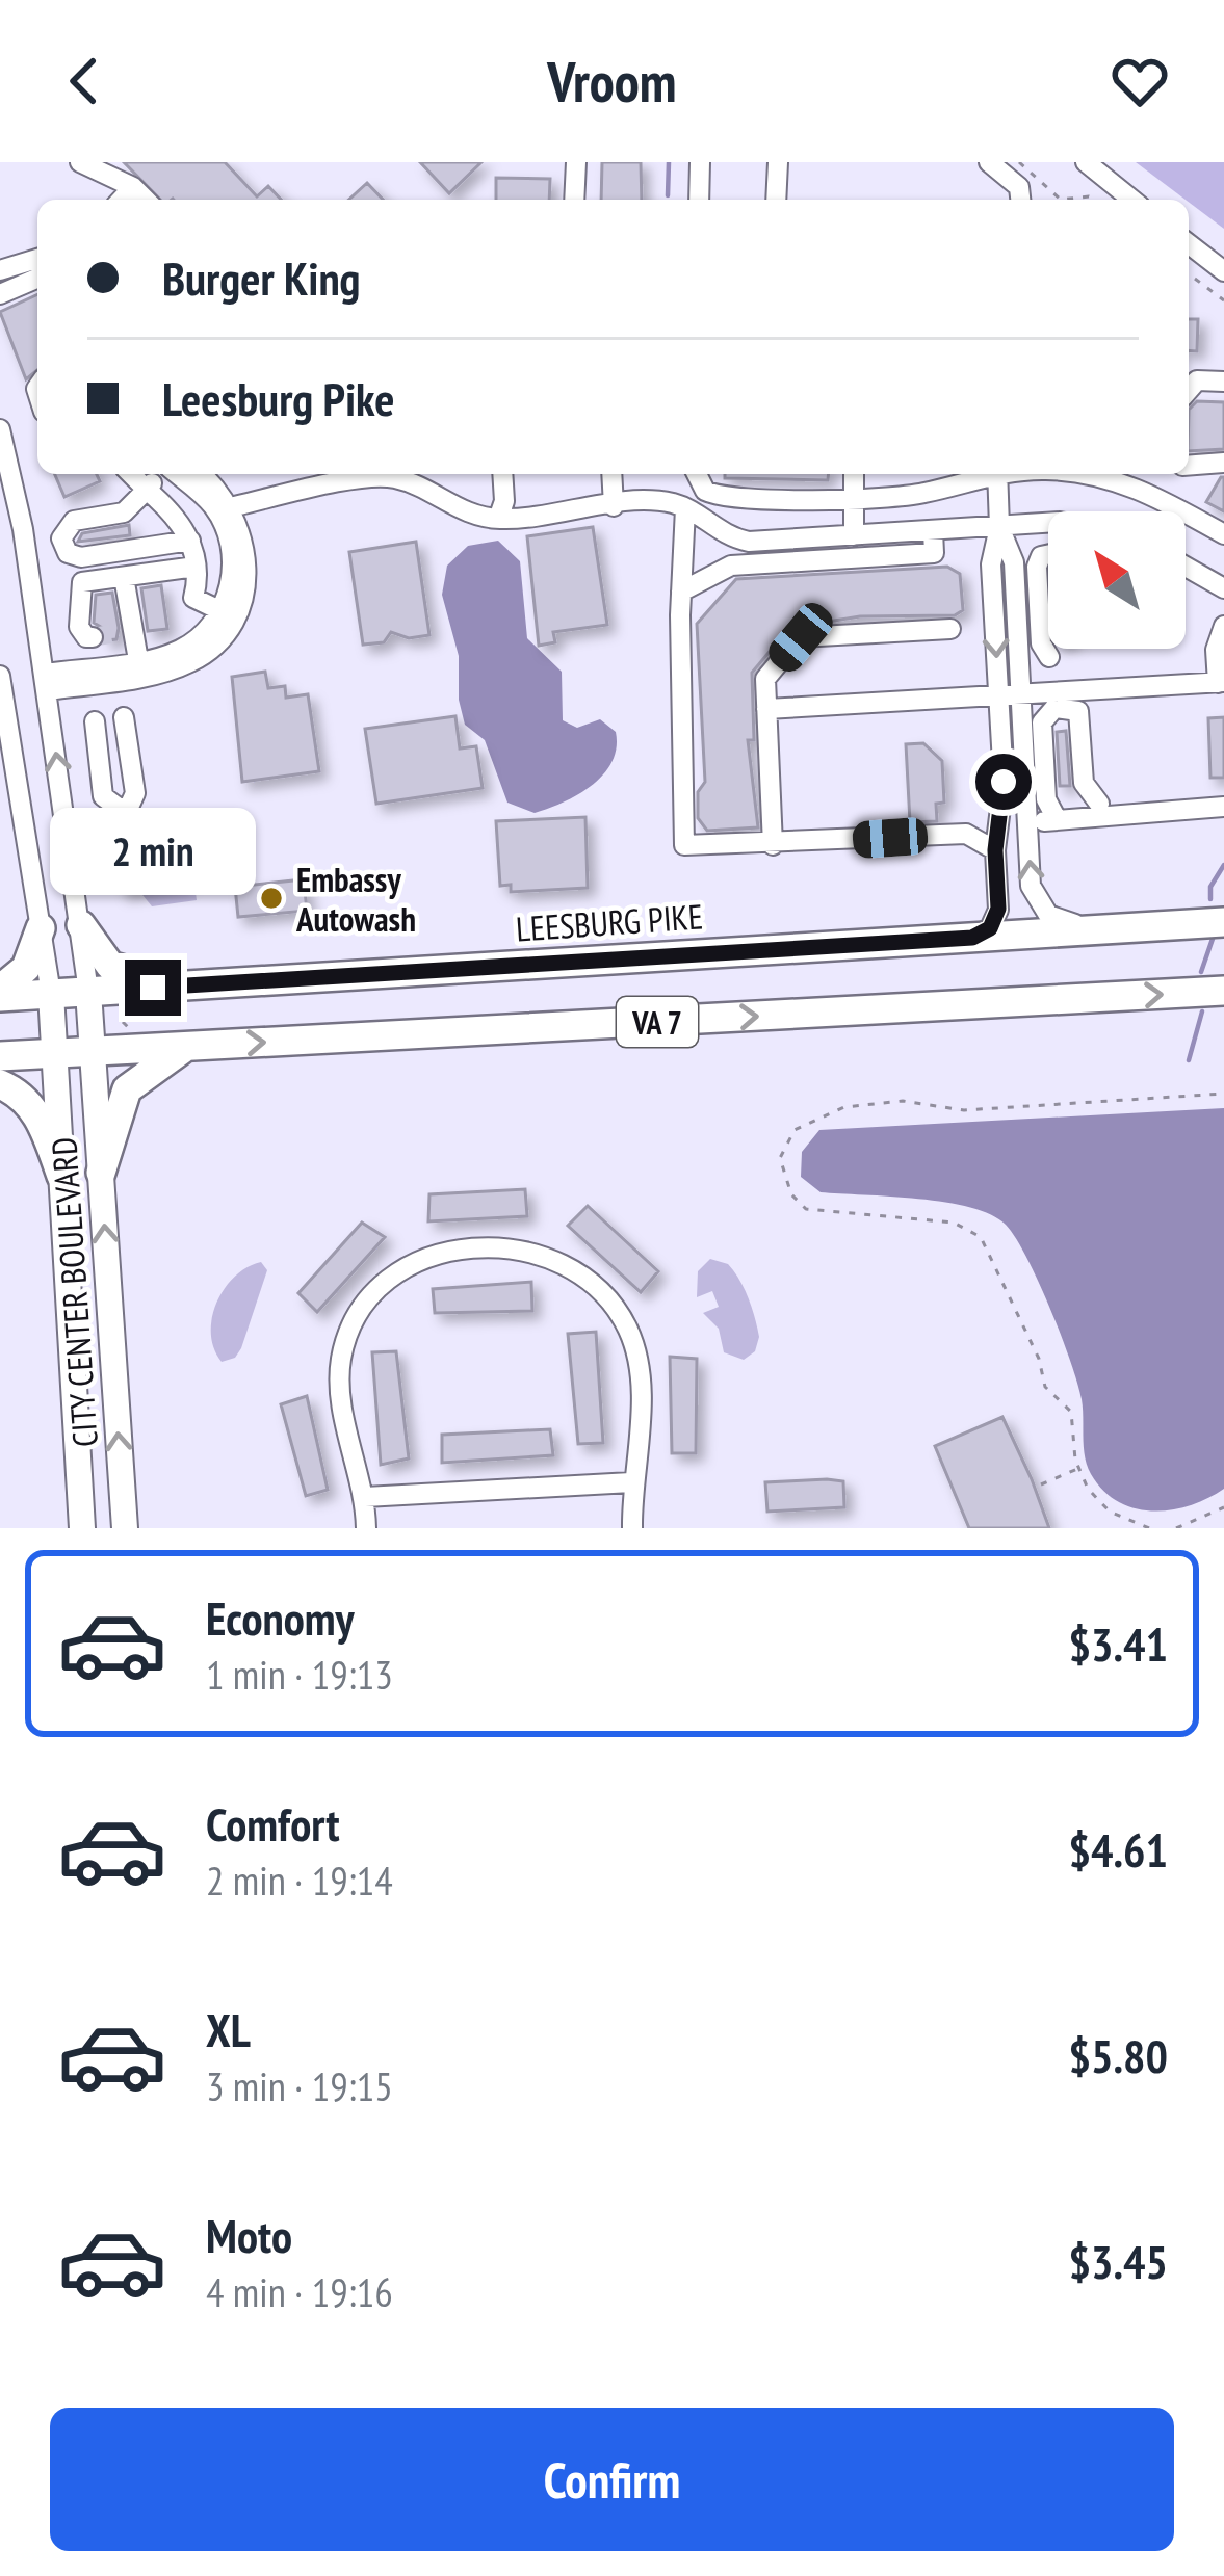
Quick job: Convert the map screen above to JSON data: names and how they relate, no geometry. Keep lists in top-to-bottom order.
{
  "streets": {
    "highway": ["LEESBURG PIKE", "VA 7"],
    "main road": ["CITY CENTER BOULEVARD"]
  },
  "crossings": [
    ["LEESBURG PIKE", "CITY CENTER BOULEVARD"],
    ["VA 7", "CITY CENTER BOULEVARD"]
  ],
  "places": ["Embassy Autowash"],
  "north": "top left",
  "page": {
    "header": "Vroom",
    "banner": ["Burger King", "Leesburg Pike"],
    "bubble": "2 min",
    "list": [
      {
        "name": "Economy",
        "note": "1 min · 19:13",
        "value": "$3.41"
      },
      {
        "name": "Comfort",
        "note": "2 min · 19:14",
        "value": "$4.61"
      },
      {
        "name": "XL",
        "note": "3 min · 19:15",
        "value": "$5.80"
      },
      {
        "name": "Moto",
        "note": "4 min · 19:16",
        "value": "$3.45"
      }
    ],
    "buttons": "Confirm"
  }
}
